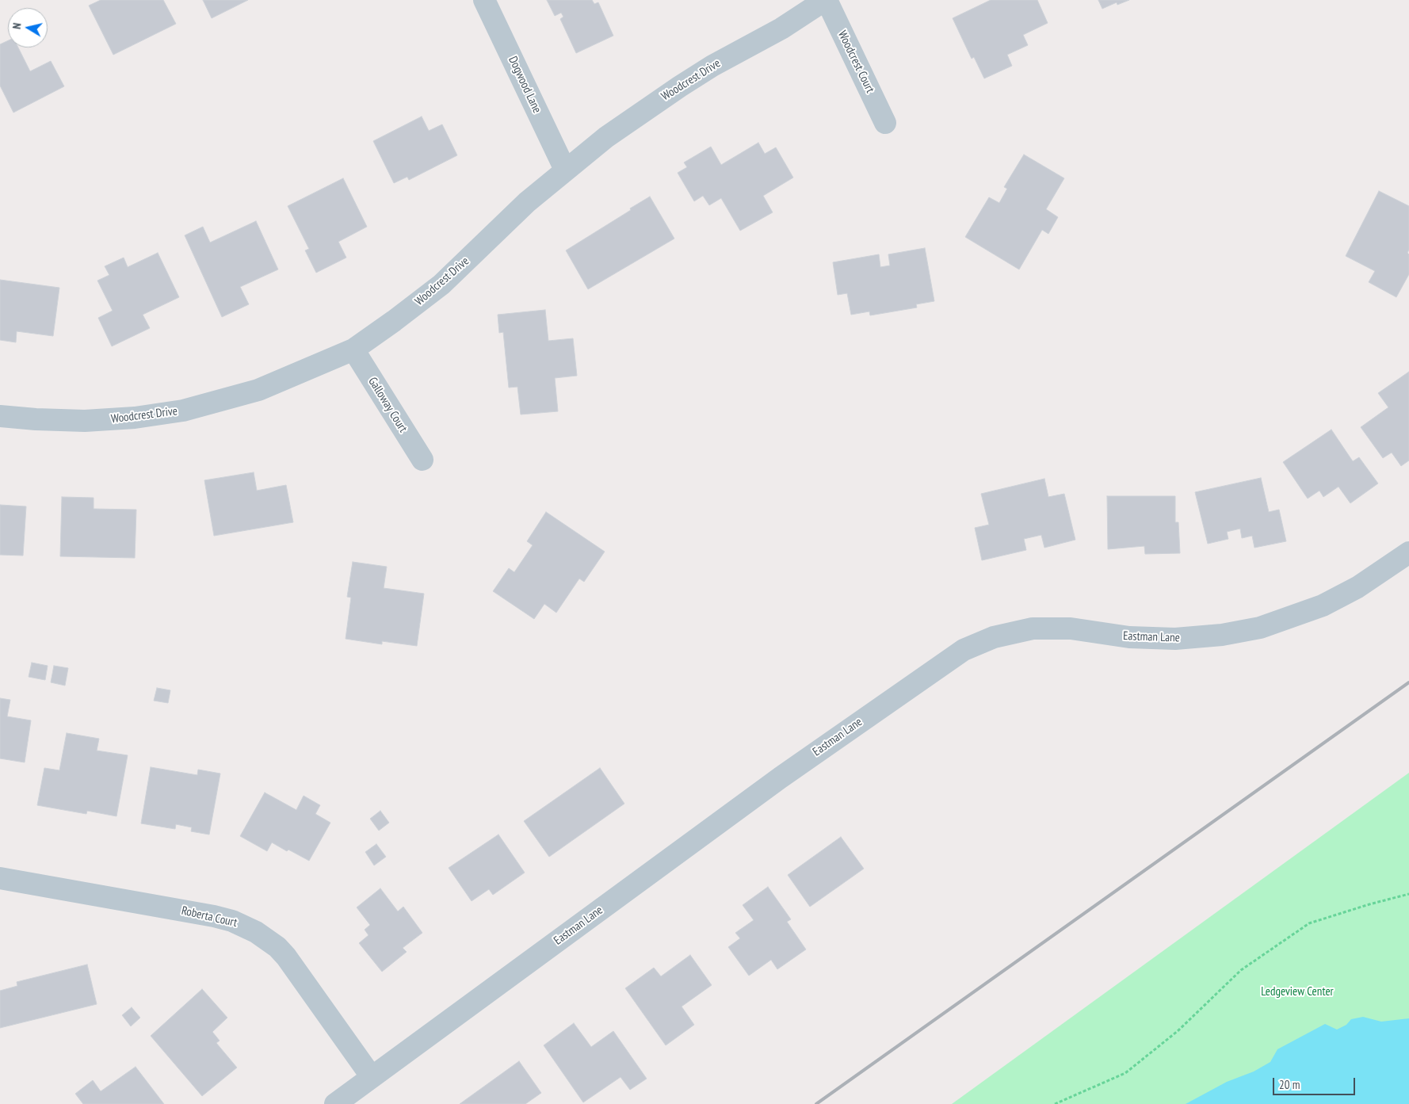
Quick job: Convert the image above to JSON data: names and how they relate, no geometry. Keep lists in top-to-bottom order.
{
  "streets": {
    "street": [
      "Woodcrest Court",
      "Woodcrest Drive",
      "Dogwood Lane",
      "Galloway Court",
      "Eastman Lane",
      "Roberta Court"
    ]
  },
  "crossings": [
    ["Woodcrest Court", "Woodcrest Drive"],
    ["Woodcrest Drive", "Dogwood Lane"],
    ["Woodcrest Drive", "Galloway Court"],
    ["Eastman Lane", "Roberta Court"]
  ],
  "parks": ["Ledgeview Center"],
  "scale_bar": "20 m",
  "north": "left"
}
